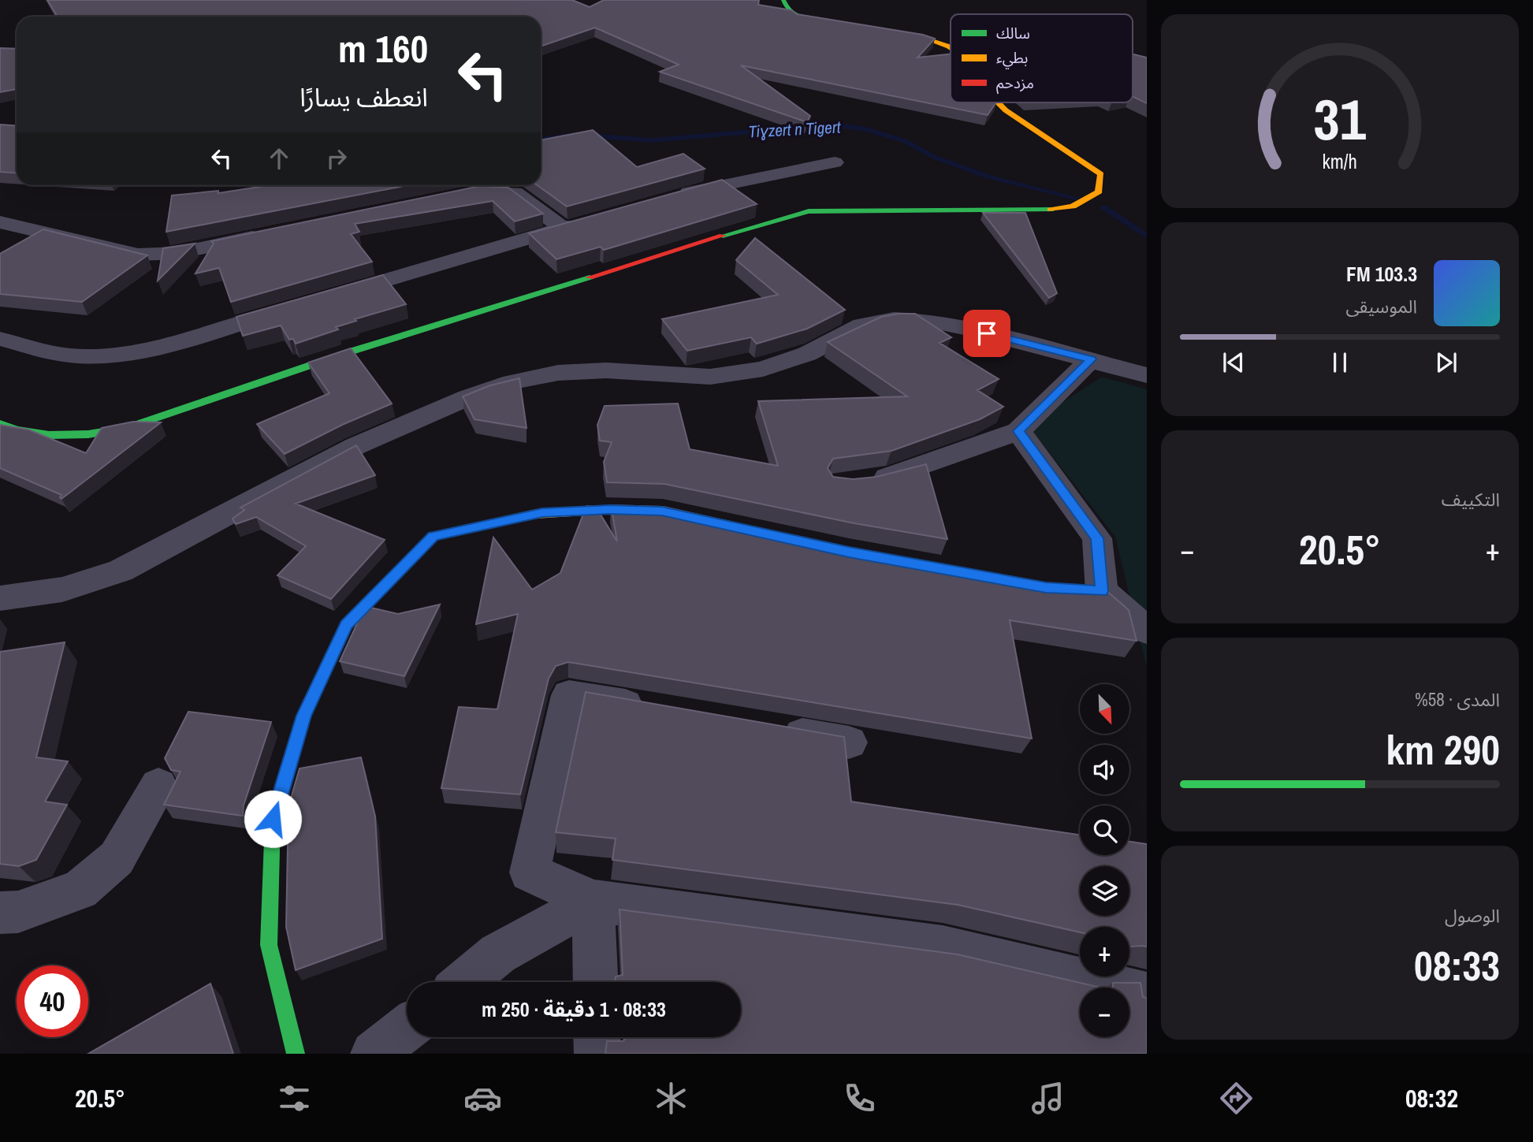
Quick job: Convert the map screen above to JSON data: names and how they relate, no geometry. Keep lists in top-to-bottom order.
{
  "water": ["Tiɣzert n Tigert"],
  "legend": ["سالك", "بطيء", "مزدحم"],
  "north": "bottom right",
  "page": {
    "turn": ["160 m", "انعطف يسارًا"],
    "song": ["103.3 FM", "الموسيقى"],
    "tile": [
      "التكييف",
      ["المدى · 58%", "290 km"],
      ["الوصول", "08:33"]
    ],
    "heat": ["−", "20.5°", "+"],
    "map_buttons": ["+", "−"],
    "limit": "40",
    "trip": "08:33 · 1 دقيقة · 250 m",
    "tabs": ["08:32", "20.5°"],
    "gauge": ["31", "km/h"]
  }
}
